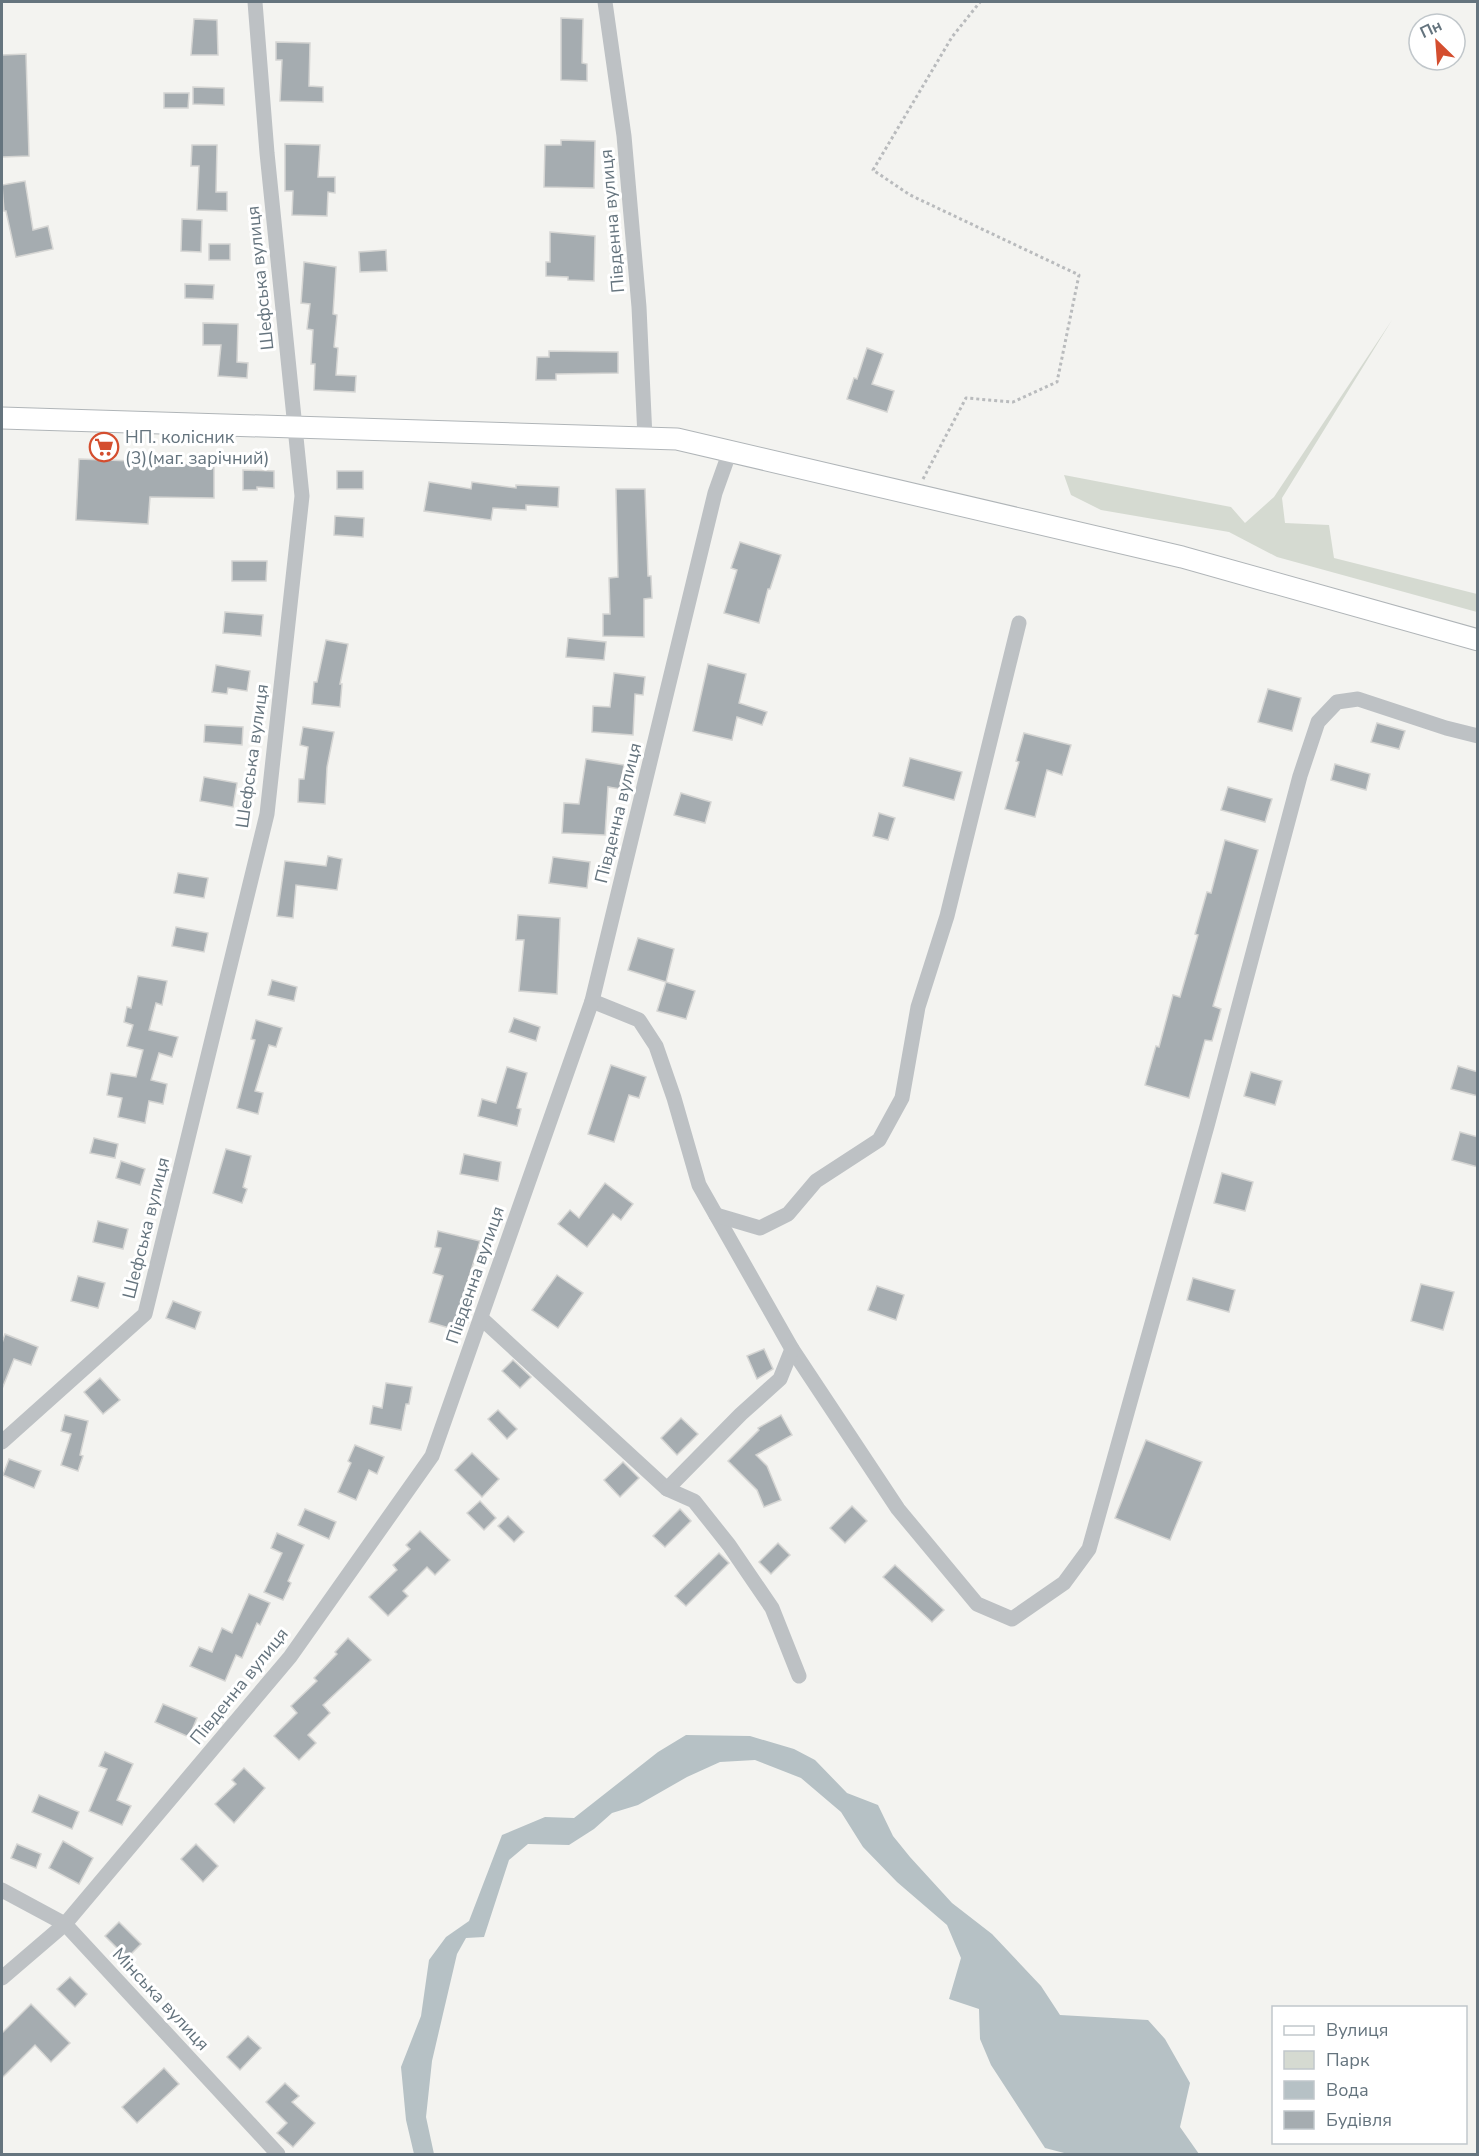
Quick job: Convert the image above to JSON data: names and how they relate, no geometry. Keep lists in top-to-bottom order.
{
  "streets": {
    "street": ["Південна вулиця", "Шефська вулиця", "Мінська вулиця"]
  },
  "crossings": [
    ["Південна вулиця", "Мінська вулиця"]
  ],
  "places": {
    "supermarket": ["НП. колісник (3)(маг. зарічний)"]
  },
  "legend": [
    "Вулиця",
    "Парк",
    "Вода",
    "Будівля"
  ],
  "north": "top left"
}
